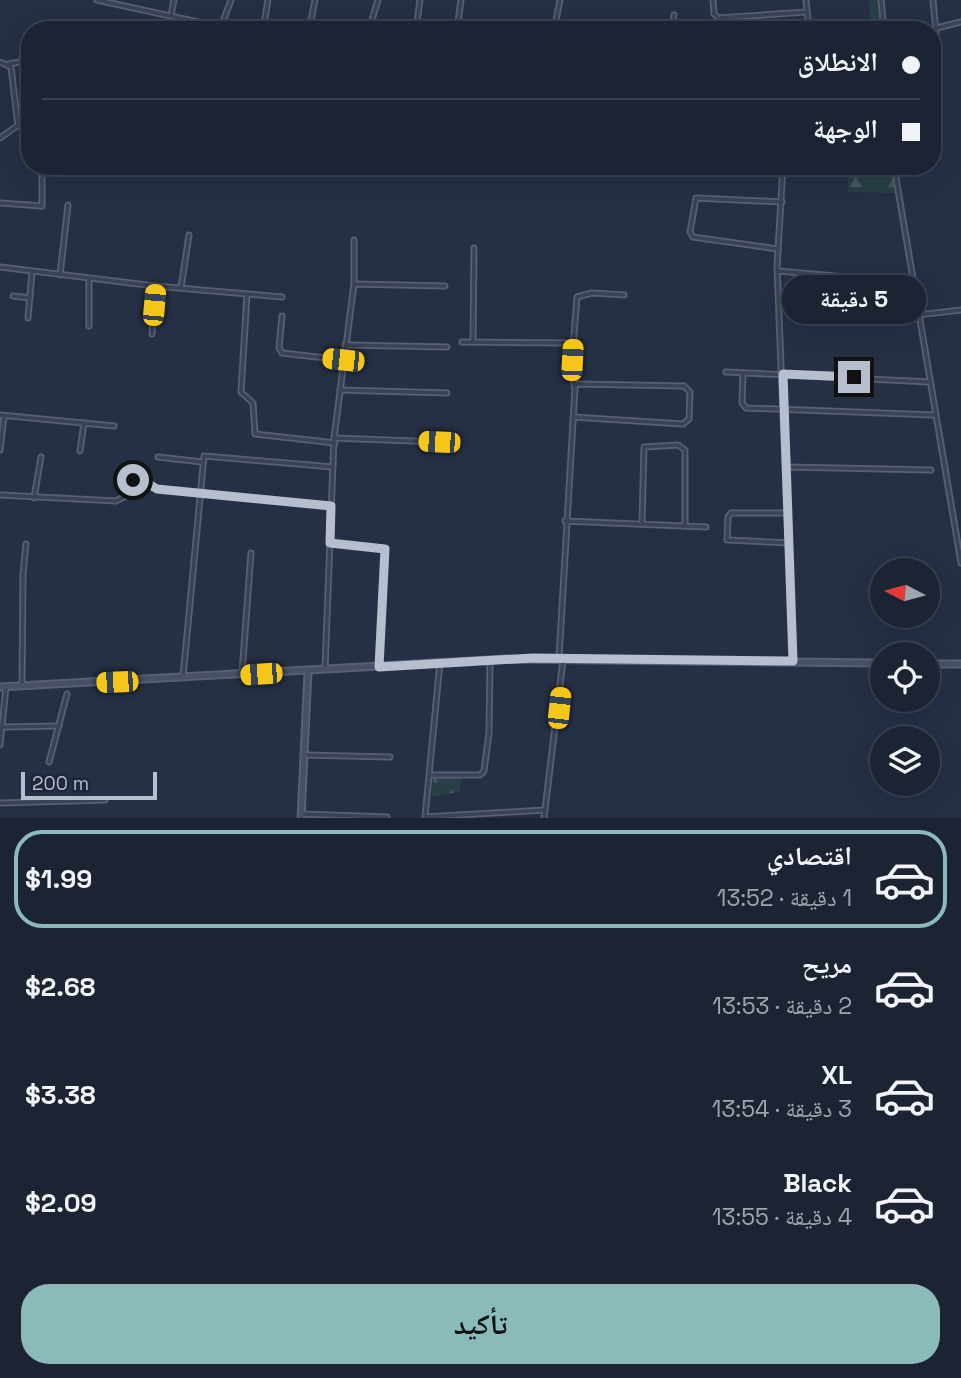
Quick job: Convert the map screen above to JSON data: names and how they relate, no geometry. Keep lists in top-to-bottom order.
{
  "scale_bar": "200 m",
  "north": "left",
  "page": {
    "banner": ["الانطلاق", "الوجهة"],
    "bubble": "5 دقيقة",
    "scale": "200 m",
    "list": [
      {
        "name": "اقتصادي",
        "note": "1 دقيقة · 13:52",
        "value": "$1.99"
      },
      {
        "name": "مريح",
        "note": "2 دقيقة · 13:53",
        "value": "$2.68"
      },
      {
        "name": "XL",
        "note": "3 دقيقة · 13:54",
        "value": "$3.38"
      },
      {
        "name": "Black",
        "note": "4 دقيقة · 13:55",
        "value": "$2.09"
      }
    ],
    "buttons": "تأكيد"
  }
}
